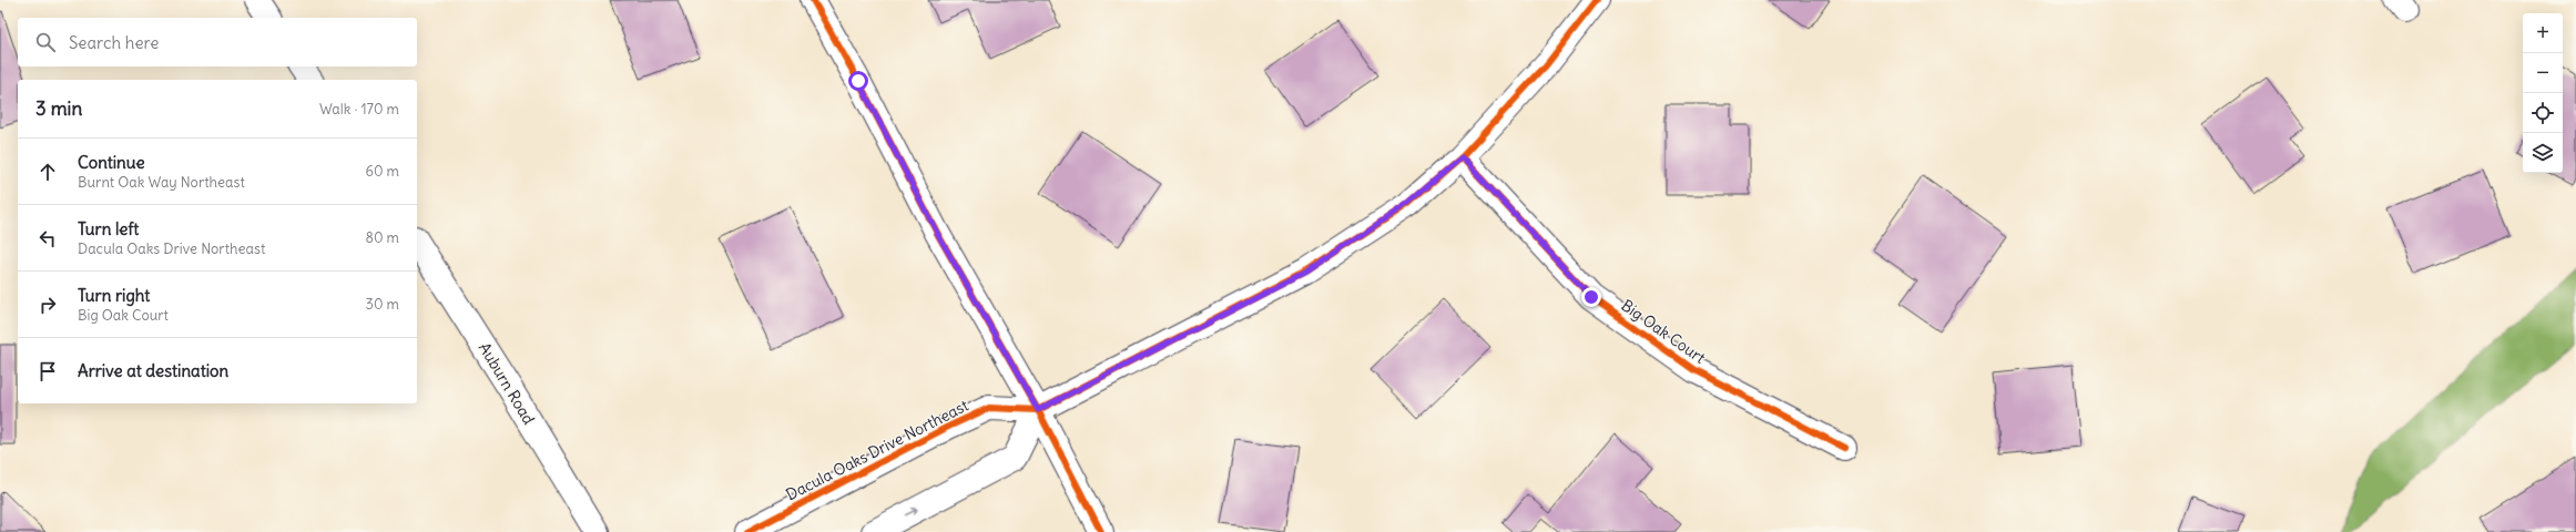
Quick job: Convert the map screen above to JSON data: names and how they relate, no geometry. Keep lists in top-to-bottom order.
{
  "streets": {
    "street": ["Big Oak Court", "Auburn Road", "Dacula Oaks Drive Northeast"]
  },
  "crossings": [
    ["Big Oak Court", "Dacula Oaks Drive Northeast"]
  ],
  "page": {
    "map_buttons": ["+", "−"],
    "search": "Search here",
    "heading": ["3 min", "Walk · 170 m"],
    "list": [
      ["Continue", "Burnt Oak Way Northeast", "60 m"],
      ["Turn left", "Dacula Oaks Drive Northeast", "80 m"],
      ["Turn right", "Big Oak Court", "30 m"],
      "Arrive at destination"
    ]
  }
}
